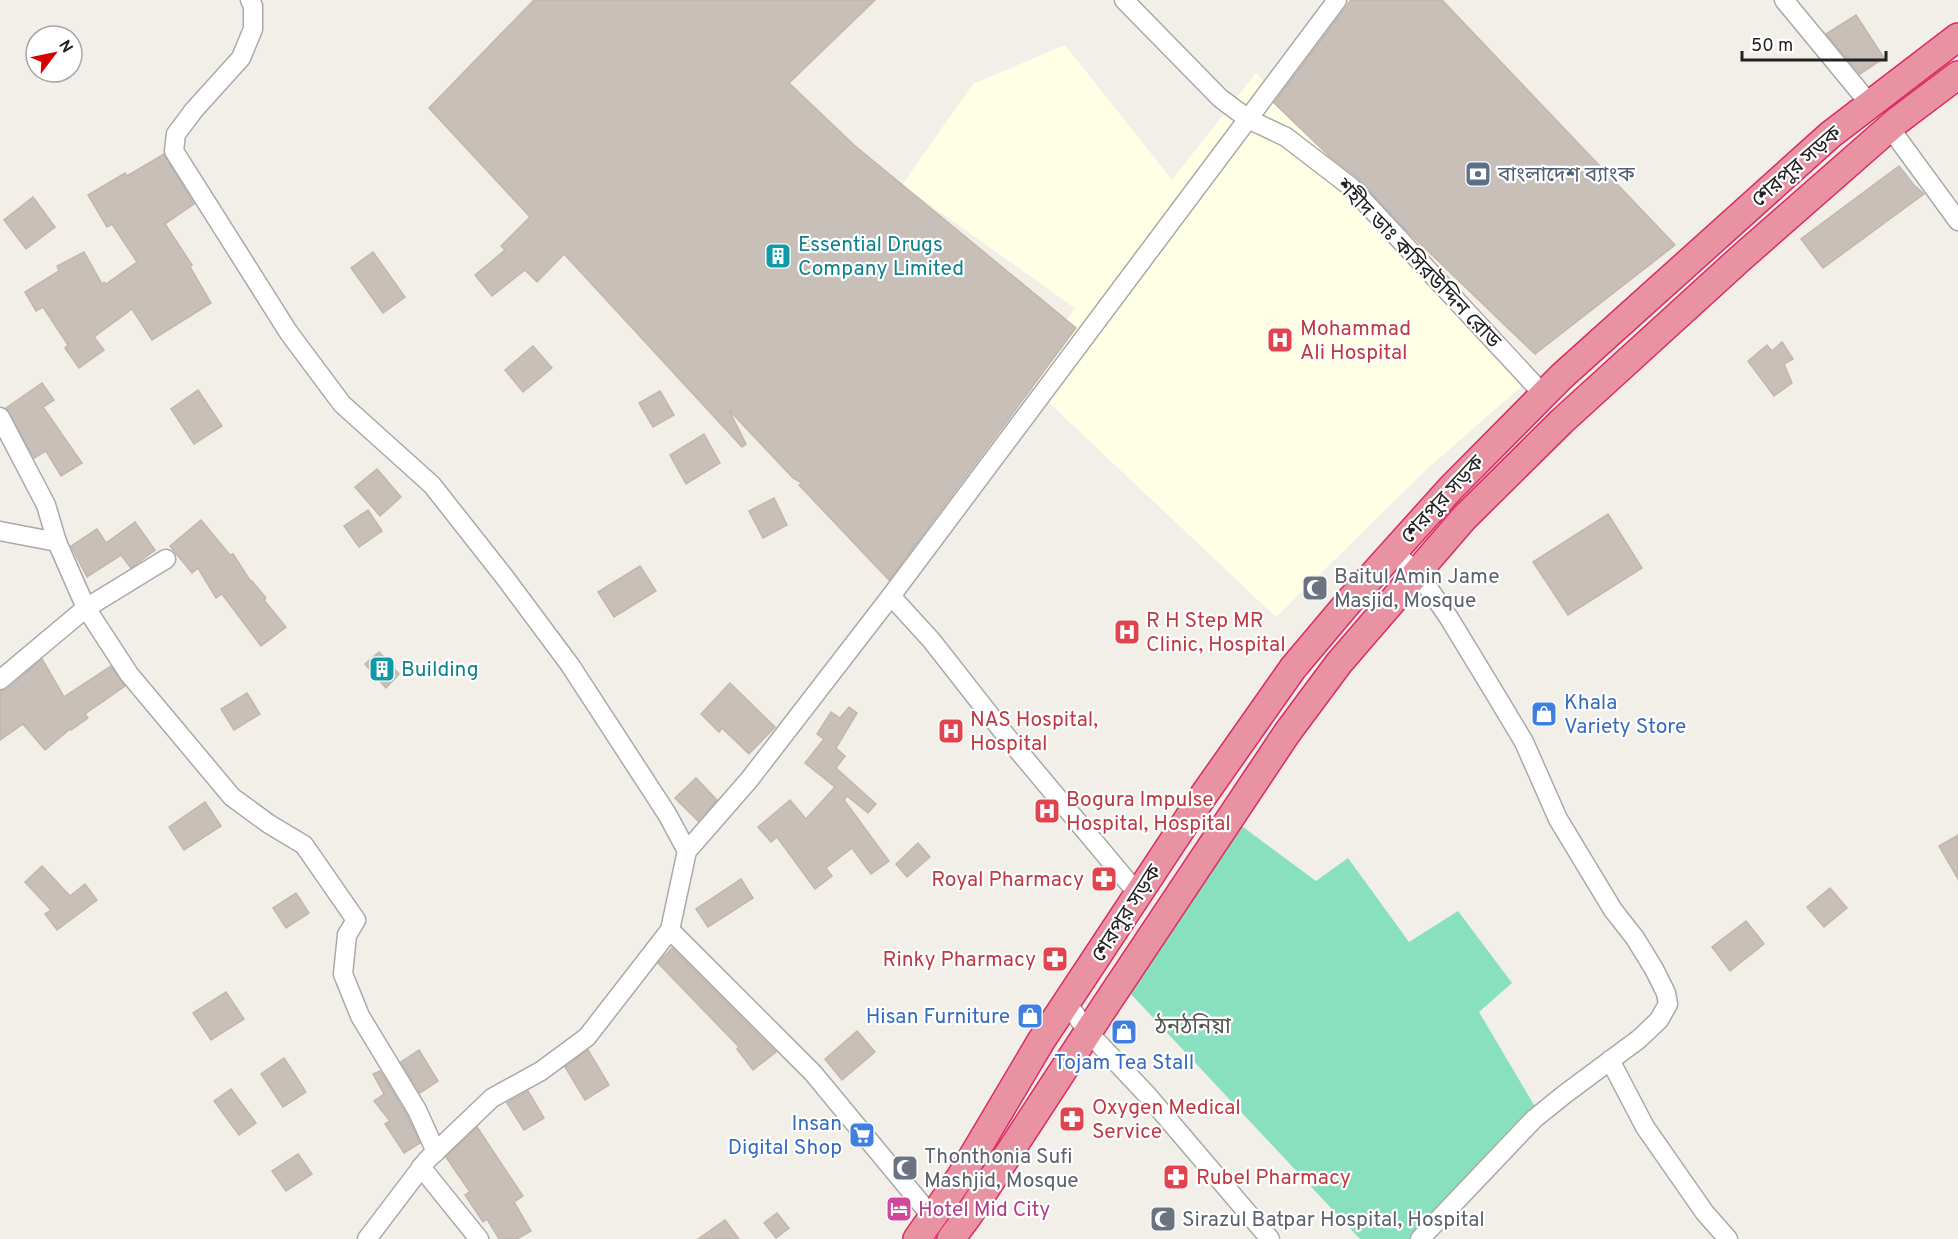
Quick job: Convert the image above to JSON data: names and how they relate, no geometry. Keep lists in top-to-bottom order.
{
  "streets": {
    "highway": ["শেরপুর সড়ক"],
    "street": ["শহীদ ডাঃ কসিরউদ্দিন রোড"]
  },
  "crossings": [
    ["শেরপুর সড়ক", "শহীদ ডাঃ কসিরউদ্দিন রোড"]
  ],
  "districts": ["ঠনঠনিয়া"],
  "places": {
    "bank": ["বাংলাদেশ ব্যাংক"],
    "building": ["Essential Drugs Company Limited", "Building"],
    "hospital": [
      "Mohammad Ali Hospital",
      "R H Step MR Clinic, Hospital",
      "NAS Hospital, Hospital",
      "Bogura Impulse Hospital, Hospital"
    ],
    "mosque": ["Baitul Amin Jame Masjid, Mosque", "Thonthonia Sufi Mashjid, Mosque", "Sirazul Batpar Hospital, Hospital"],
    "shop": ["Khala Variety Store", "Hisan Furniture", "Tojam Tea Stall"],
    "pharmacy": [
      "Royal Pharmacy",
      "Rinky Pharmacy",
      "Oxygen Medical Service",
      "Rubel Pharmacy"
    ],
    "supermarket": ["Insan Digital Shop"],
    "hotel": ["Hotel Mid City"]
  },
  "scale_bar": "50 m",
  "north": "top right"
}
